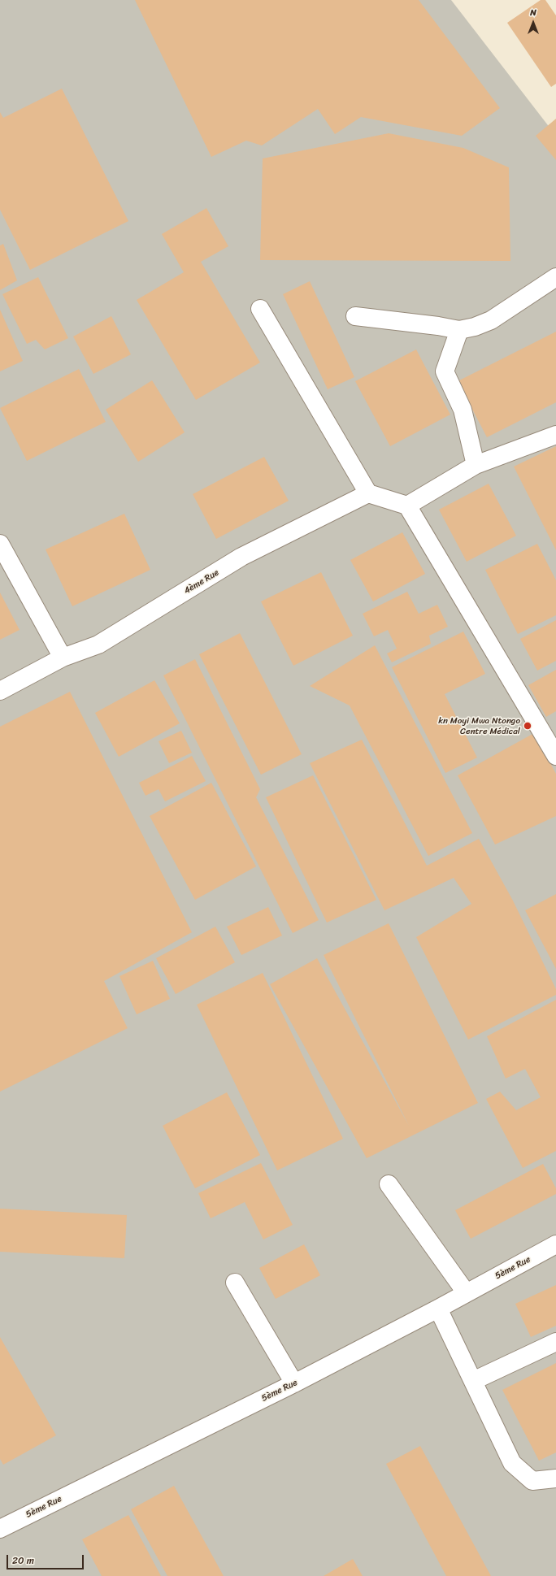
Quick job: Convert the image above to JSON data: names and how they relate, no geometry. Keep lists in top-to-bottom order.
{
  "streets": {
    "street": ["4ème Rue", "5ème Rue"]
  },
  "places": ["kn Moyi Mwa Ntongo Centre Médical"],
  "scale_bar": "20 m",
  "north": "top"
}
